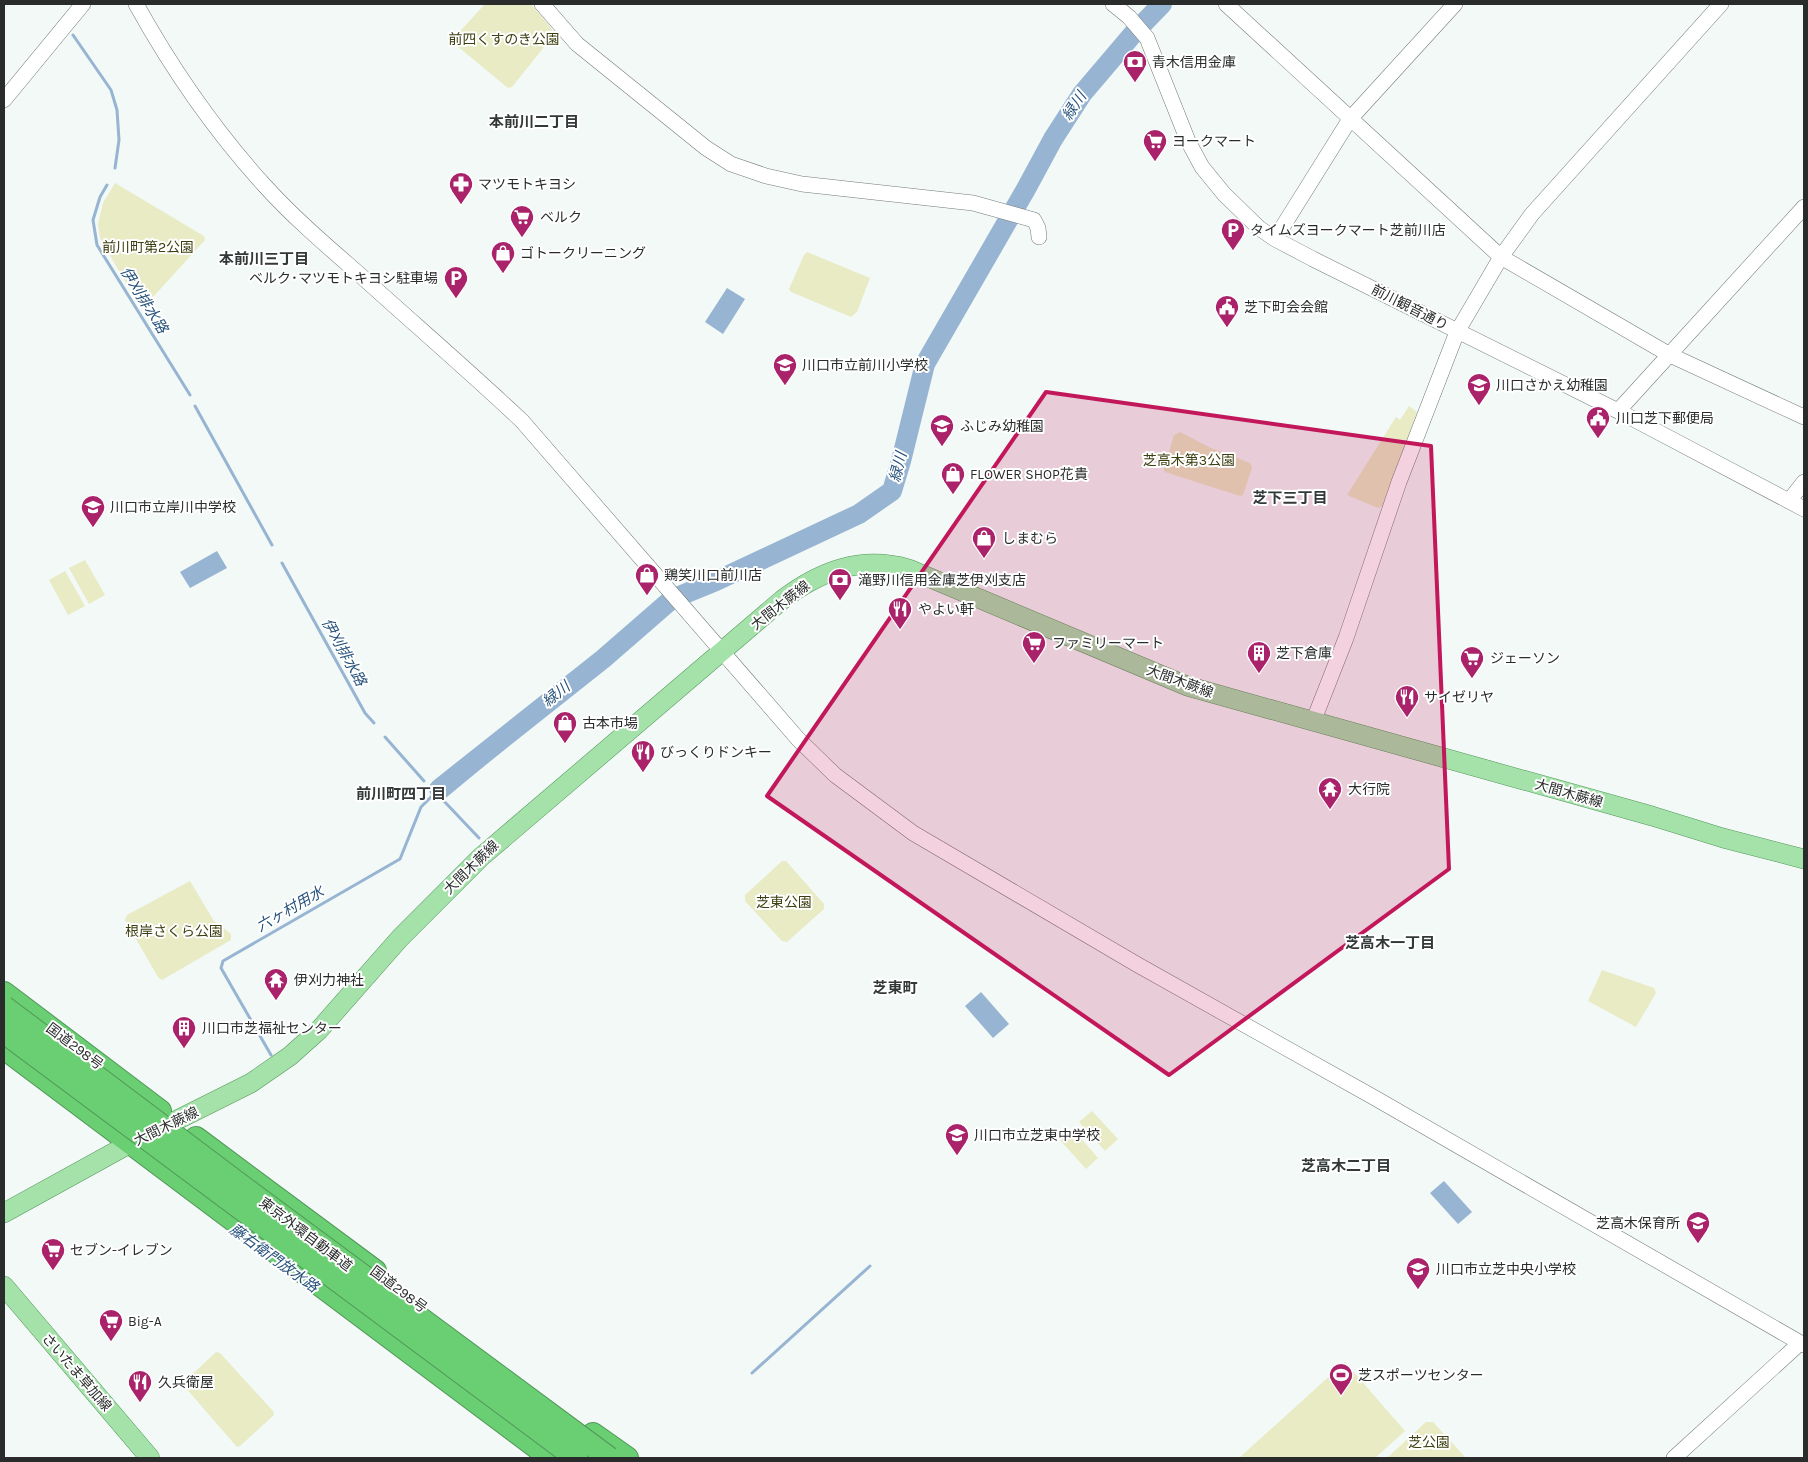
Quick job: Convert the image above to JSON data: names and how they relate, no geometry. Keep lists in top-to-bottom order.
{
  "streets": {
    "highway": ["国道298号", "東京外環自動車道"],
    "main road": ["大間木蕨線", "さいたま草加線"],
    "street": ["前川観音通り"]
  },
  "crossings": [
    ["大間木蕨線", "国道298号"]
  ],
  "districts": [
    "本前川二丁目",
    "本前川三丁目",
    "芝下三丁目",
    "前川町四丁目",
    "芝高木一丁目",
    "芝東町",
    "芝高木二丁目"
  ],
  "water": [
    "緑川",
    "伊刈排水路",
    "六ヶ村用水",
    "藤右衛門放水路"
  ],
  "parks": [
    "前四くすのき公園",
    "前川町第2公園",
    "芝高木第3公園",
    "芝東公園",
    "根岸さくら公園",
    "芝公園"
  ],
  "places": {
    "bank": ["青木信用金庫", "滝野川信用金庫芝伊刈支店"],
    "supermarket": [
      "ヨークマート",
      "ベルク",
      "ファミリーマート",
      "ジェーソン",
      "セブン-イレブン",
      "Big-A"
    ],
    "pharmacy": ["マツモトキヨシ"],
    "parking": ["タイムズヨークマート芝前川店", "ベルク･マツモトキヨシ駐車場"],
    "shop": [
      "ゴトークリーニング",
      "FLOWER SHOP花貴",
      "しまむら",
      "鶏笑川口前川店",
      "古本市場"
    ],
    "public building": ["芝下町会会館", "川口芝下郵便局"],
    "school or university": [
      "川口市立前川小学校",
      "川口さかえ幼稚園",
      "ふじみ幼稚園",
      "川口市立岸川中学校",
      "川口市立芝東中学校",
      "芝高木保育所",
      "川口市立芝中央小学校"
    ],
    "restaurant": [
      "やよい軒",
      "サイゼリヤ",
      "びっくりドンキー",
      "久兵衛屋"
    ],
    "building": ["芝下倉庫", "川口市芝福祉センター"],
    "temple": ["大行院", "伊刈力神社"],
    "sports": ["芝スポーツセンター"]
  }
}
